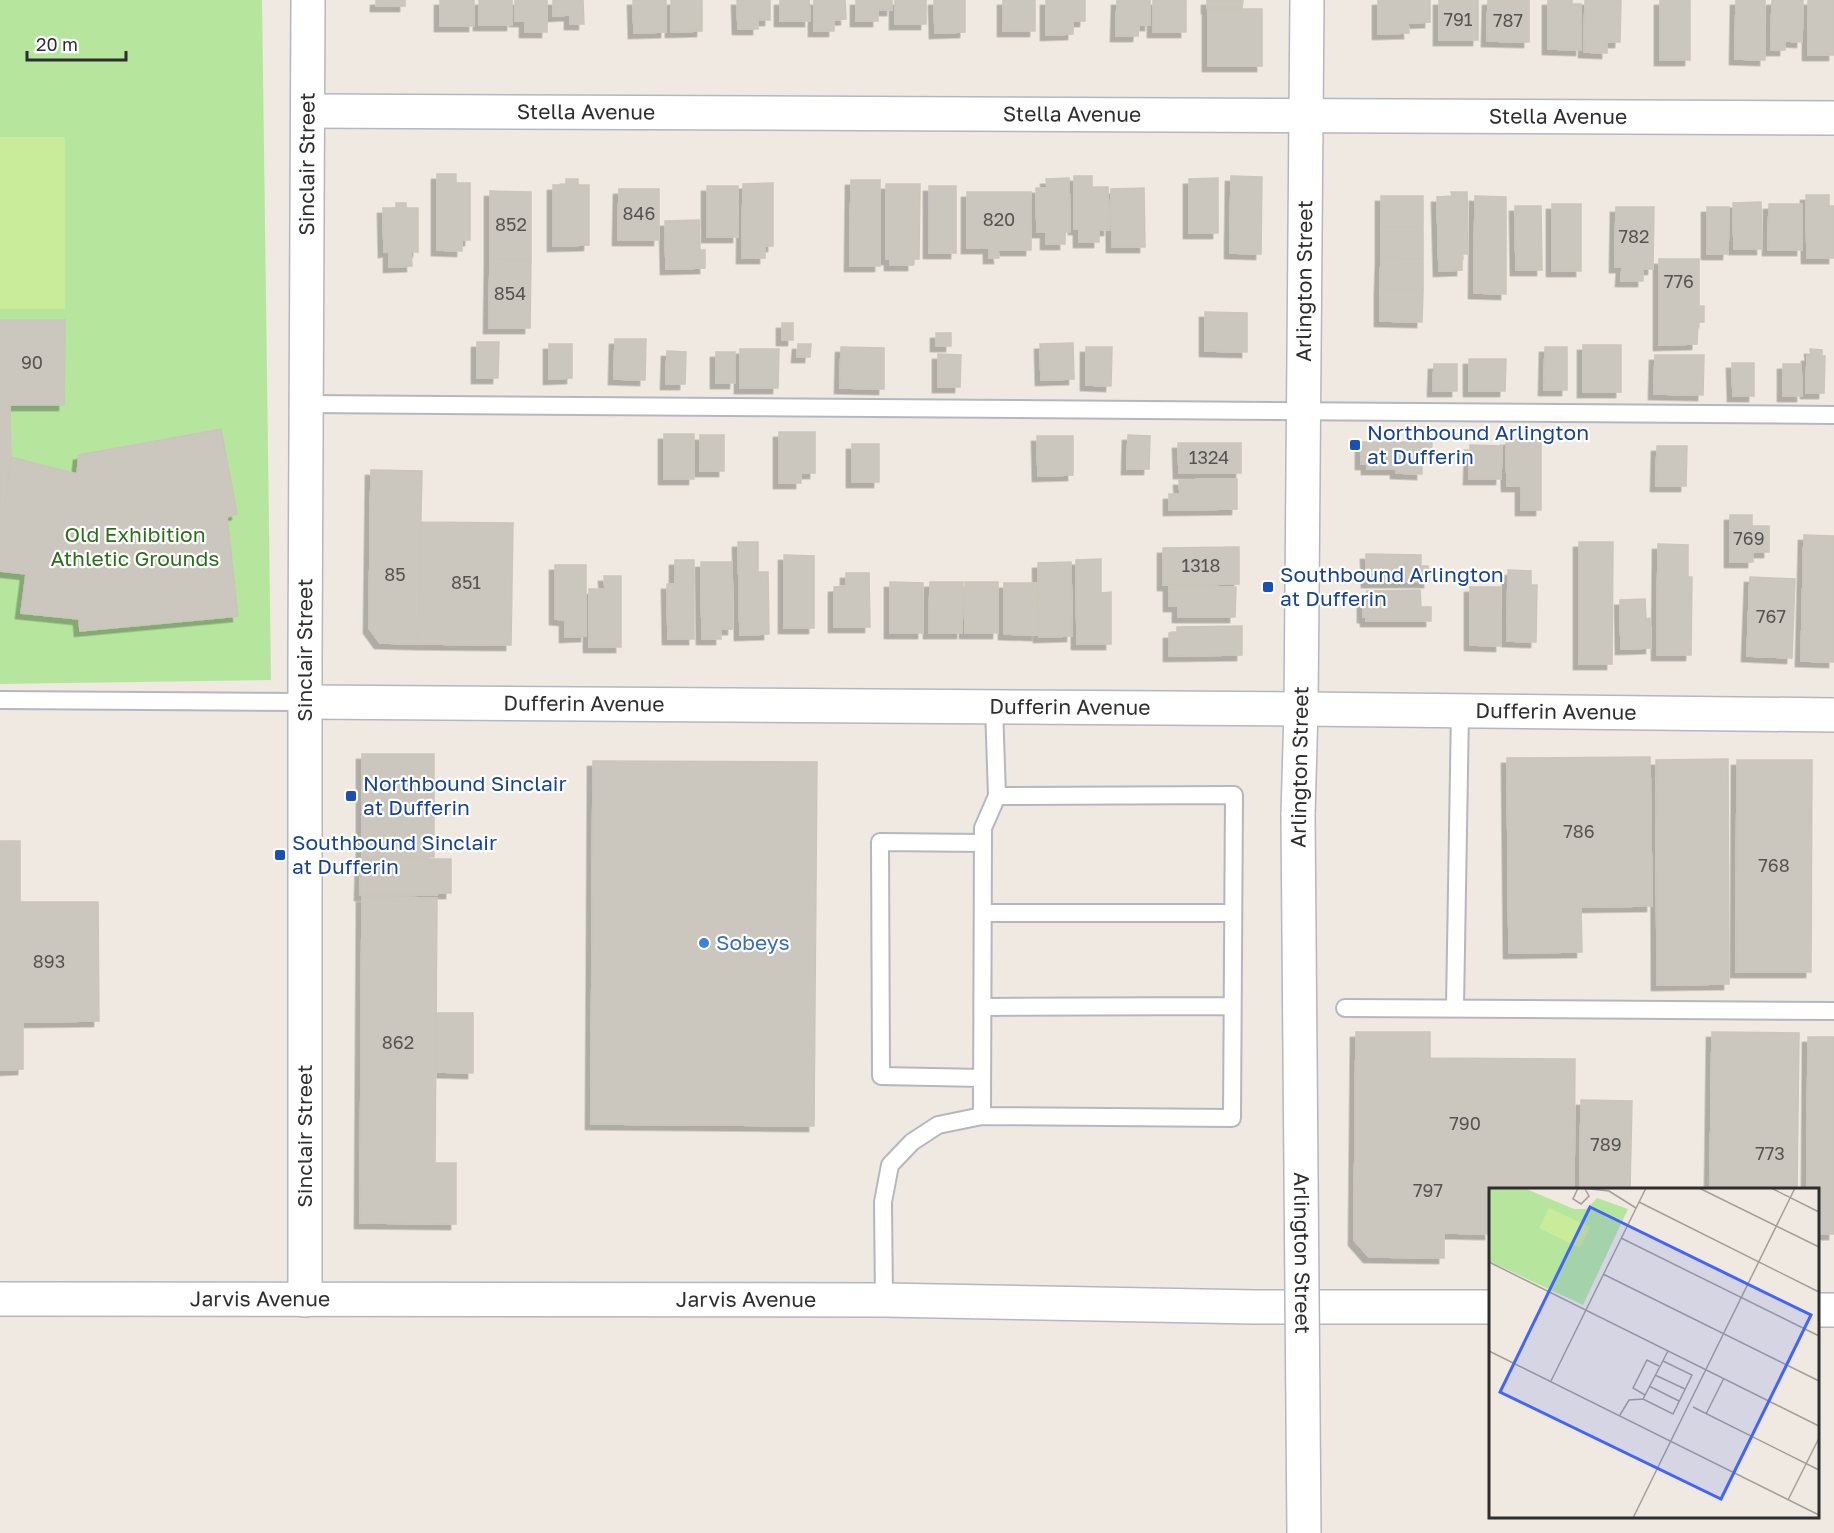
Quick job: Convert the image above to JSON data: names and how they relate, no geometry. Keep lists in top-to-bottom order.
{
  "streets": {
    "street": [
      "Stella Avenue",
      "Sinclair Street",
      "Arlington Street",
      "Dufferin Avenue",
      "Jarvis Avenue"
    ]
  },
  "crossings": [
    ["Stella Avenue", "Sinclair Street"],
    ["Stella Avenue", "Arlington Street"],
    ["Sinclair Street", "Dufferin Avenue"],
    ["Sinclair Street", "Jarvis Avenue"],
    ["Arlington Street", "Dufferin Avenue"]
  ],
  "parks": ["Old Exhibition Athletic Grounds"],
  "places": {
    "transit": [
      "Northbound Arlington at Dufferin",
      "Southbound Arlington at Dufferin",
      "Northbound Sinclair at Dufferin",
      "Southbound Sinclair at Dufferin"
    ],
    "other": ["Sobeys"]
  },
  "house_numbers": [
    "791",
    "787",
    "846",
    "820",
    "852",
    "782",
    "776",
    "854",
    "90",
    "1324",
    "769",
    "1318",
    "85",
    "851",
    "767",
    "786",
    "768",
    "893",
    "862",
    "790",
    "789",
    "773",
    "797"
  ],
  "scale_bar": "20 m"
}
